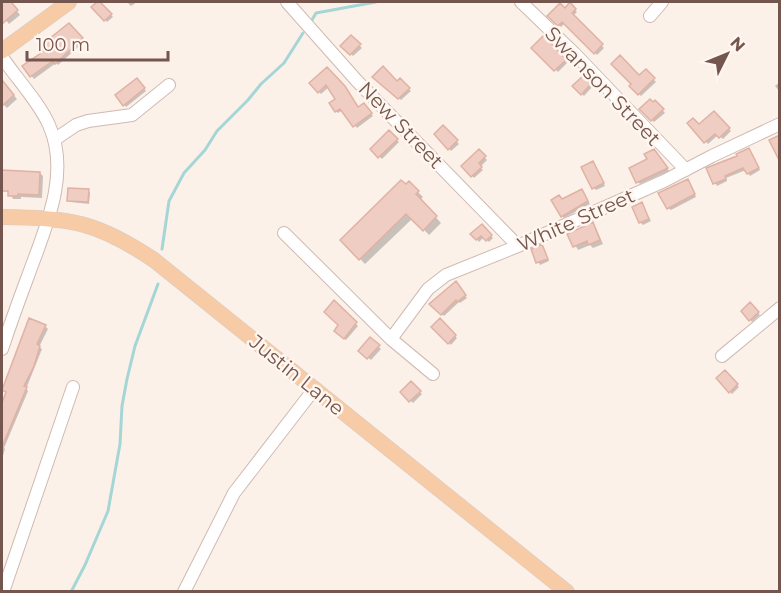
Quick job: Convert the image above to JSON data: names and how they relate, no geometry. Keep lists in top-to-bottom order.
{
  "streets": {
    "main road": ["Justin Lane"],
    "street": ["Swanson Street", "New Street", "White Street"]
  },
  "crossings": [
    ["Swanson Street", "White Street"],
    ["New Street", "White Street"]
  ],
  "scale_bar": "100 m",
  "north": "top right"
}
